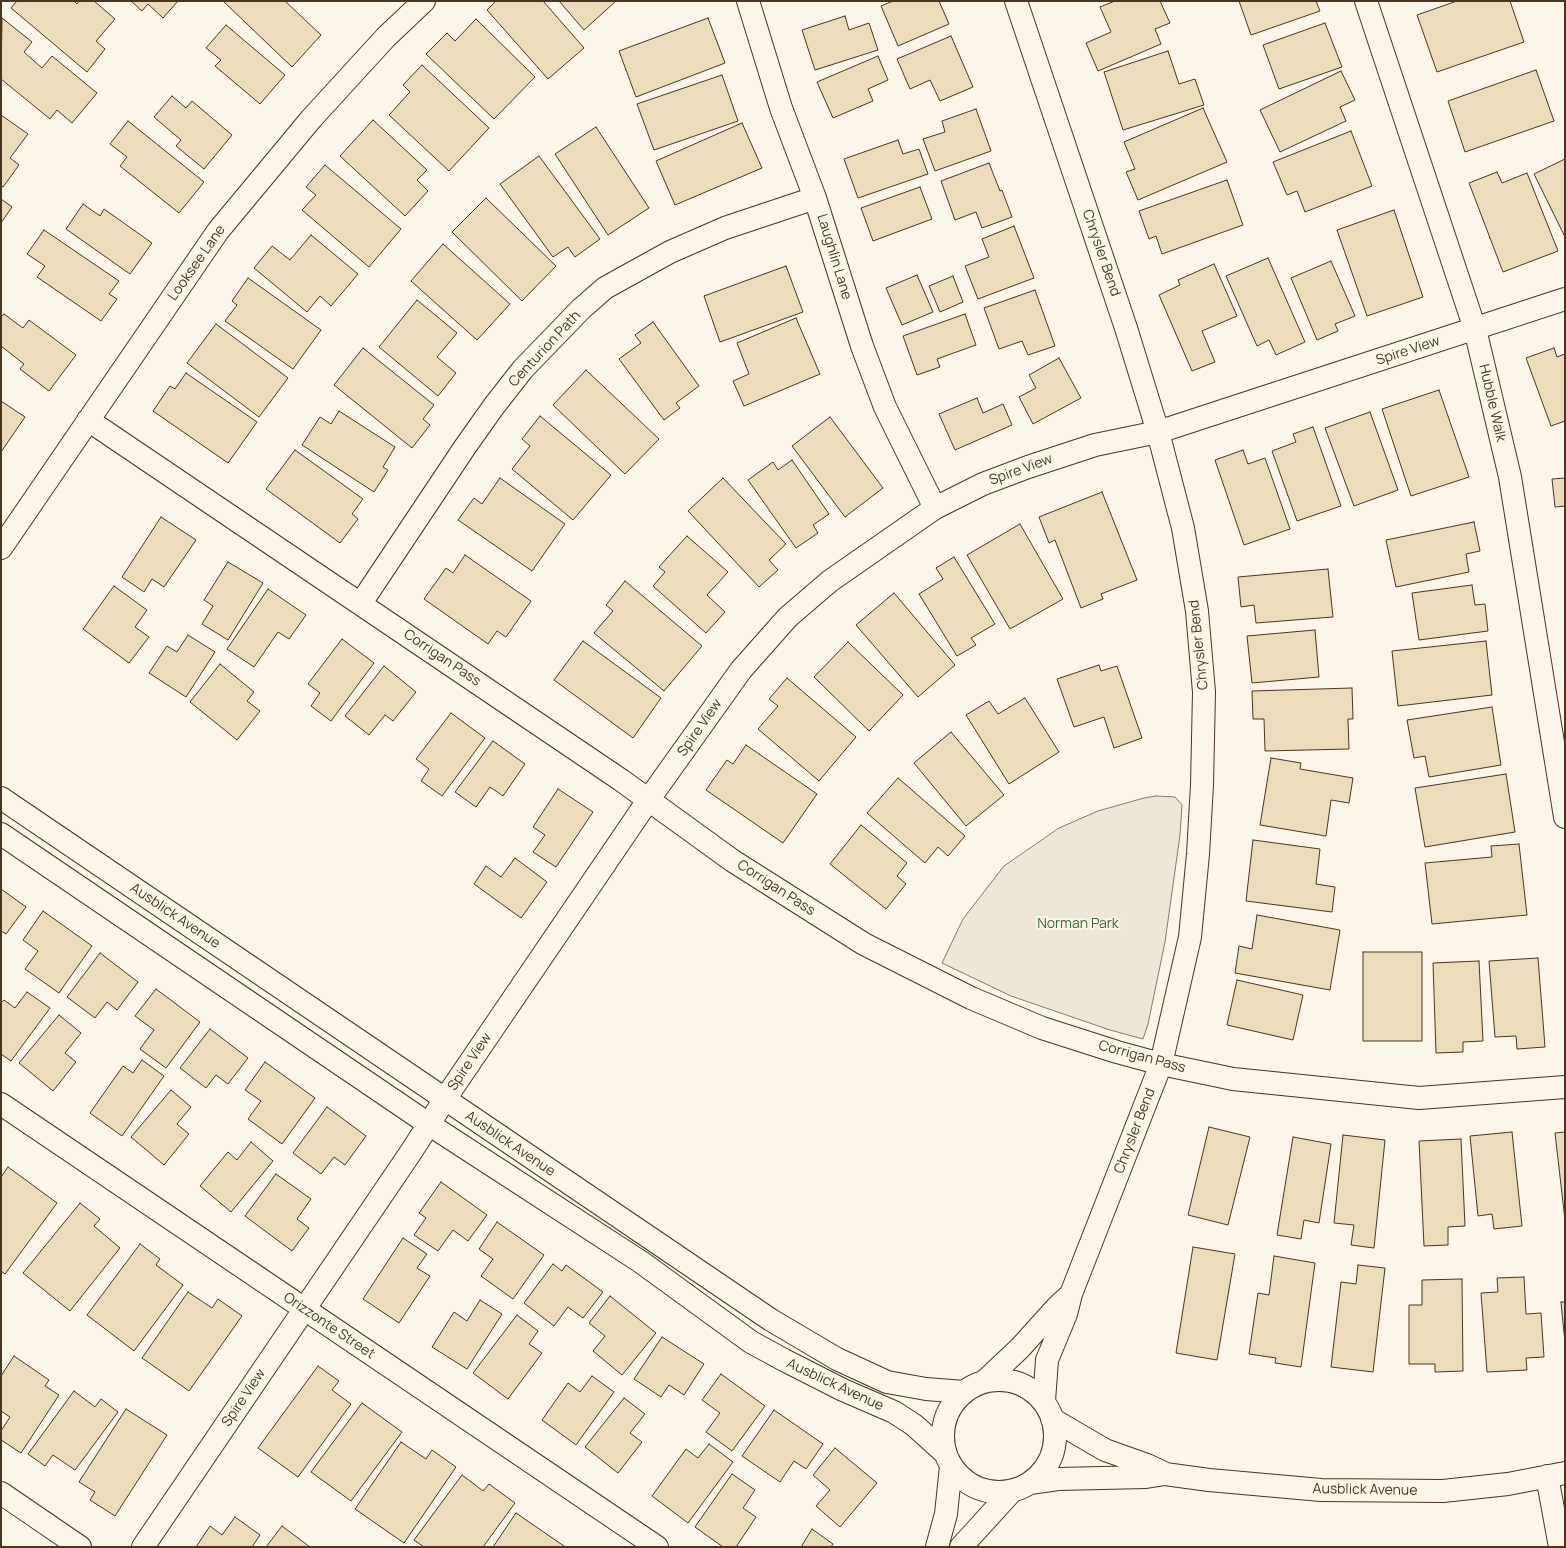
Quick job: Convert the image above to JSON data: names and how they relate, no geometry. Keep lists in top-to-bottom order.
{
  "streets": {
    "street": [
      "Chrysler Bend",
      "Laughlin Lane",
      "Looksee Lane",
      "Centurion Path",
      "Spire View",
      "Hubble Walk",
      "Corrigan Pass",
      "Ausblick Avenue",
      "Orizzonte Street"
    ]
  },
  "crossings": [
    ["Chrysler Bend", "Spire View"],
    ["Chrysler Bend", "Corrigan Pass"],
    ["Chrysler Bend", "Ausblick Avenue"],
    ["Laughlin Lane", "Centurion Path"],
    ["Laughlin Lane", "Spire View"],
    ["Looksee Lane", "Corrigan Pass"],
    ["Centurion Path", "Corrigan Pass"],
    ["Spire View", "Hubble Walk"],
    ["Spire View", "Corrigan Pass"],
    ["Spire View", "Ausblick Avenue"],
    ["Spire View", "Orizzonte Street"]
  ],
  "parks": ["Norman Park"]
}
